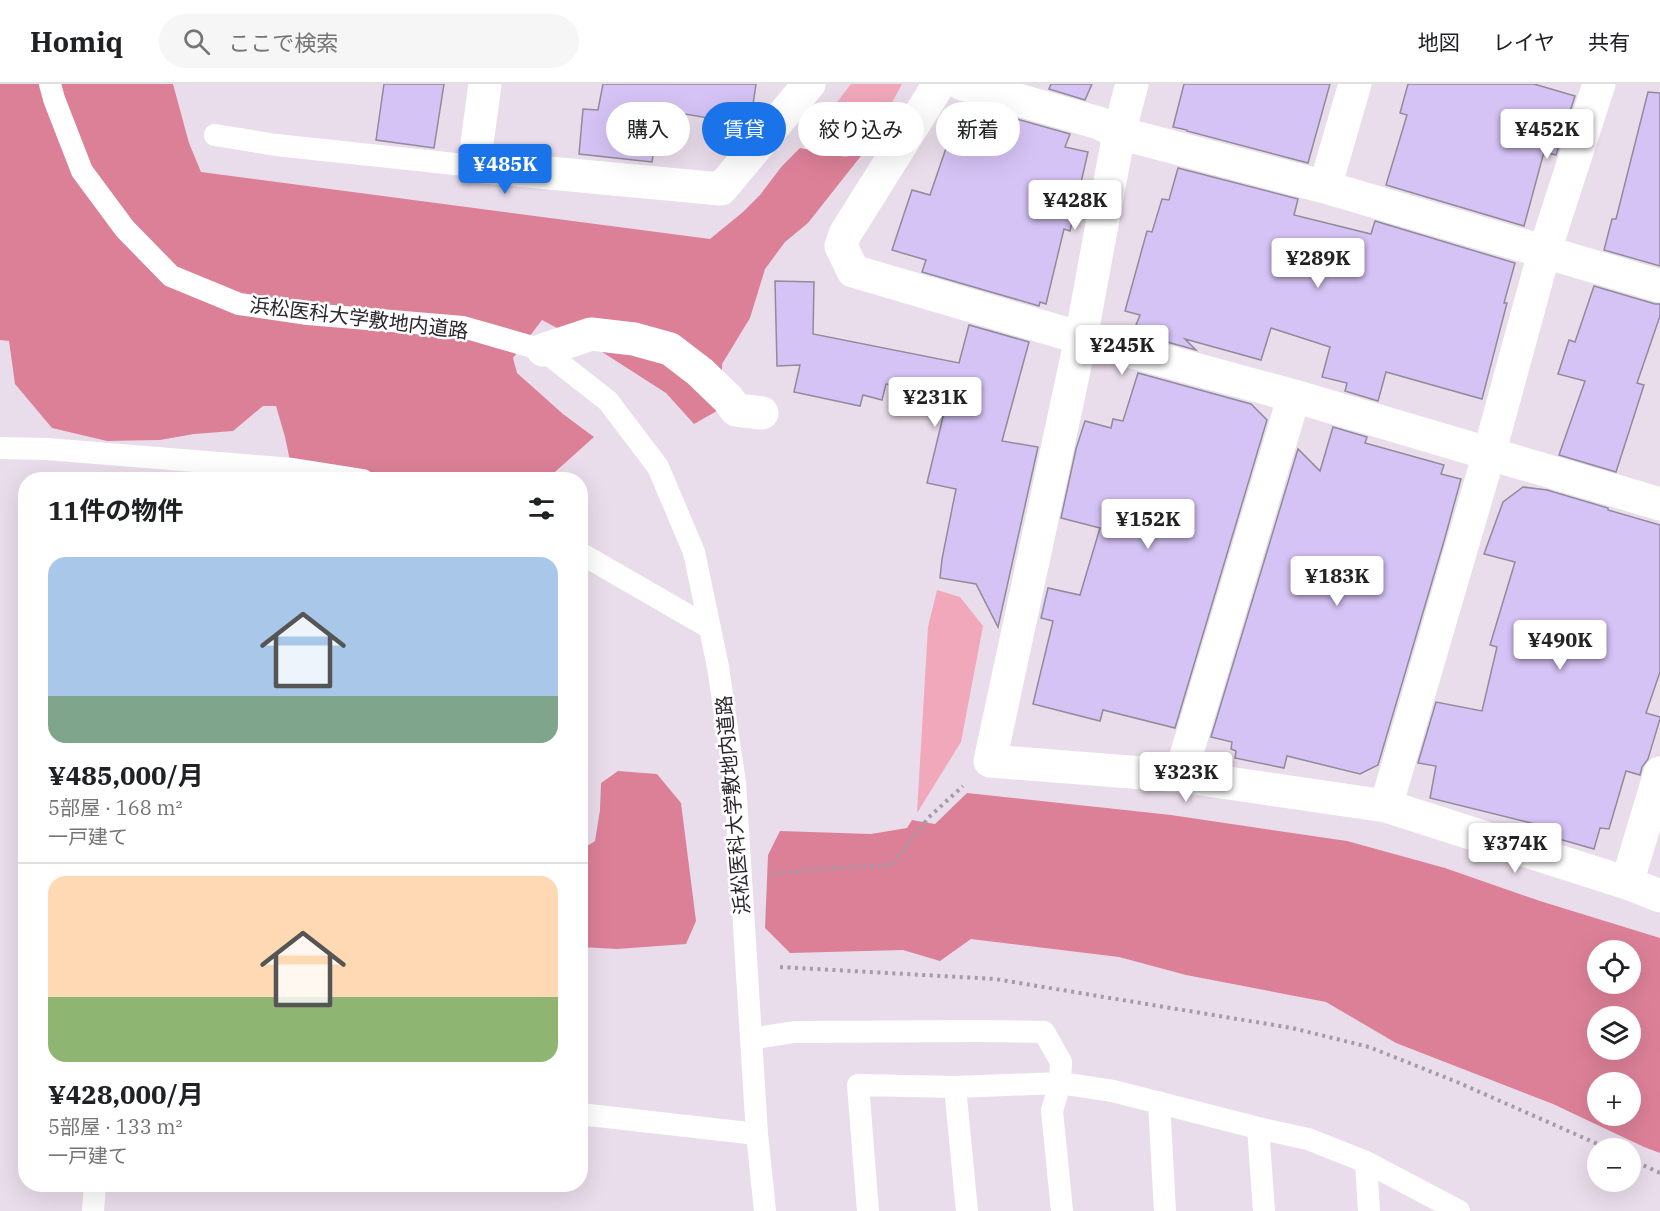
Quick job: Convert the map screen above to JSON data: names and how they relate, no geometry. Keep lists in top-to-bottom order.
{
  "streets": {
    "lane": ["浜松医科大学敷地内道路"]
  },
  "page": {
    "header": "Homiq",
    "search": "ここで検索",
    "nav": ["地図", "レイヤ", "共有"],
    "chip": [
      "購入",
      "賃貸",
      "絞り込み",
      "新着"
    ],
    "price": [
      "¥452K",
      "¥485K",
      "¥428K",
      "¥289K",
      "¥245K",
      "¥231K",
      "¥152K",
      "¥183K",
      "¥490K",
      "¥323K",
      "¥374K"
    ],
    "heading": "11件の物件",
    "list": [
      {
        "name": "¥485,000/月",
        "note": "5部屋 · 168 m² · 一戸建て"
      },
      {
        "name": "¥428,000/月",
        "note": "5部屋 · 133 m² · 一戸建て"
      }
    ],
    "map_buttons": ["+", "−"]
  }
}
